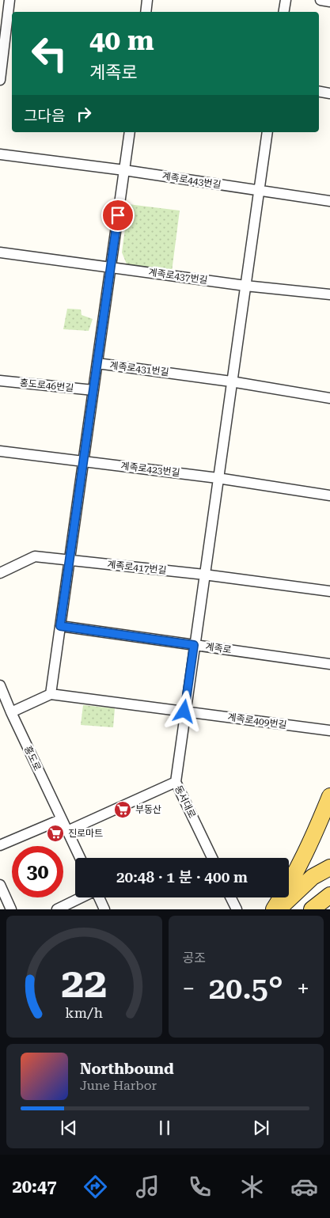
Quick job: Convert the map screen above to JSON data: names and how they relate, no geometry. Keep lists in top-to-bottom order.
{
  "streets": {
    "street": [
      "계족로443번길",
      "계족로437번길",
      "계족로431번길",
      "홍도로46번길",
      "계족로423번길",
      "계족로417번길",
      "계족로",
      "계족로409번길",
      "홍도로",
      "동서대로"
    ]
  },
  "crossings": [
    ["계족로437번길", "계족로431번길"],
    ["계족로409번길", "동서대로"]
  ],
  "places": {
    "supermarket": ["부동산", "진로마트"]
  },
  "page": {
    "turn": ["40 m", "계족로"],
    "then": "그다음",
    "limit": "30",
    "trip": "20:48 · 1 분 · 400 m",
    "tile": "공조",
    "heat": ["−", "20.5°", "+"],
    "song": ["Northbound", "June Harbor"],
    "tabs": "20:47",
    "gauge": ["22", "km/h"]
  }
}
